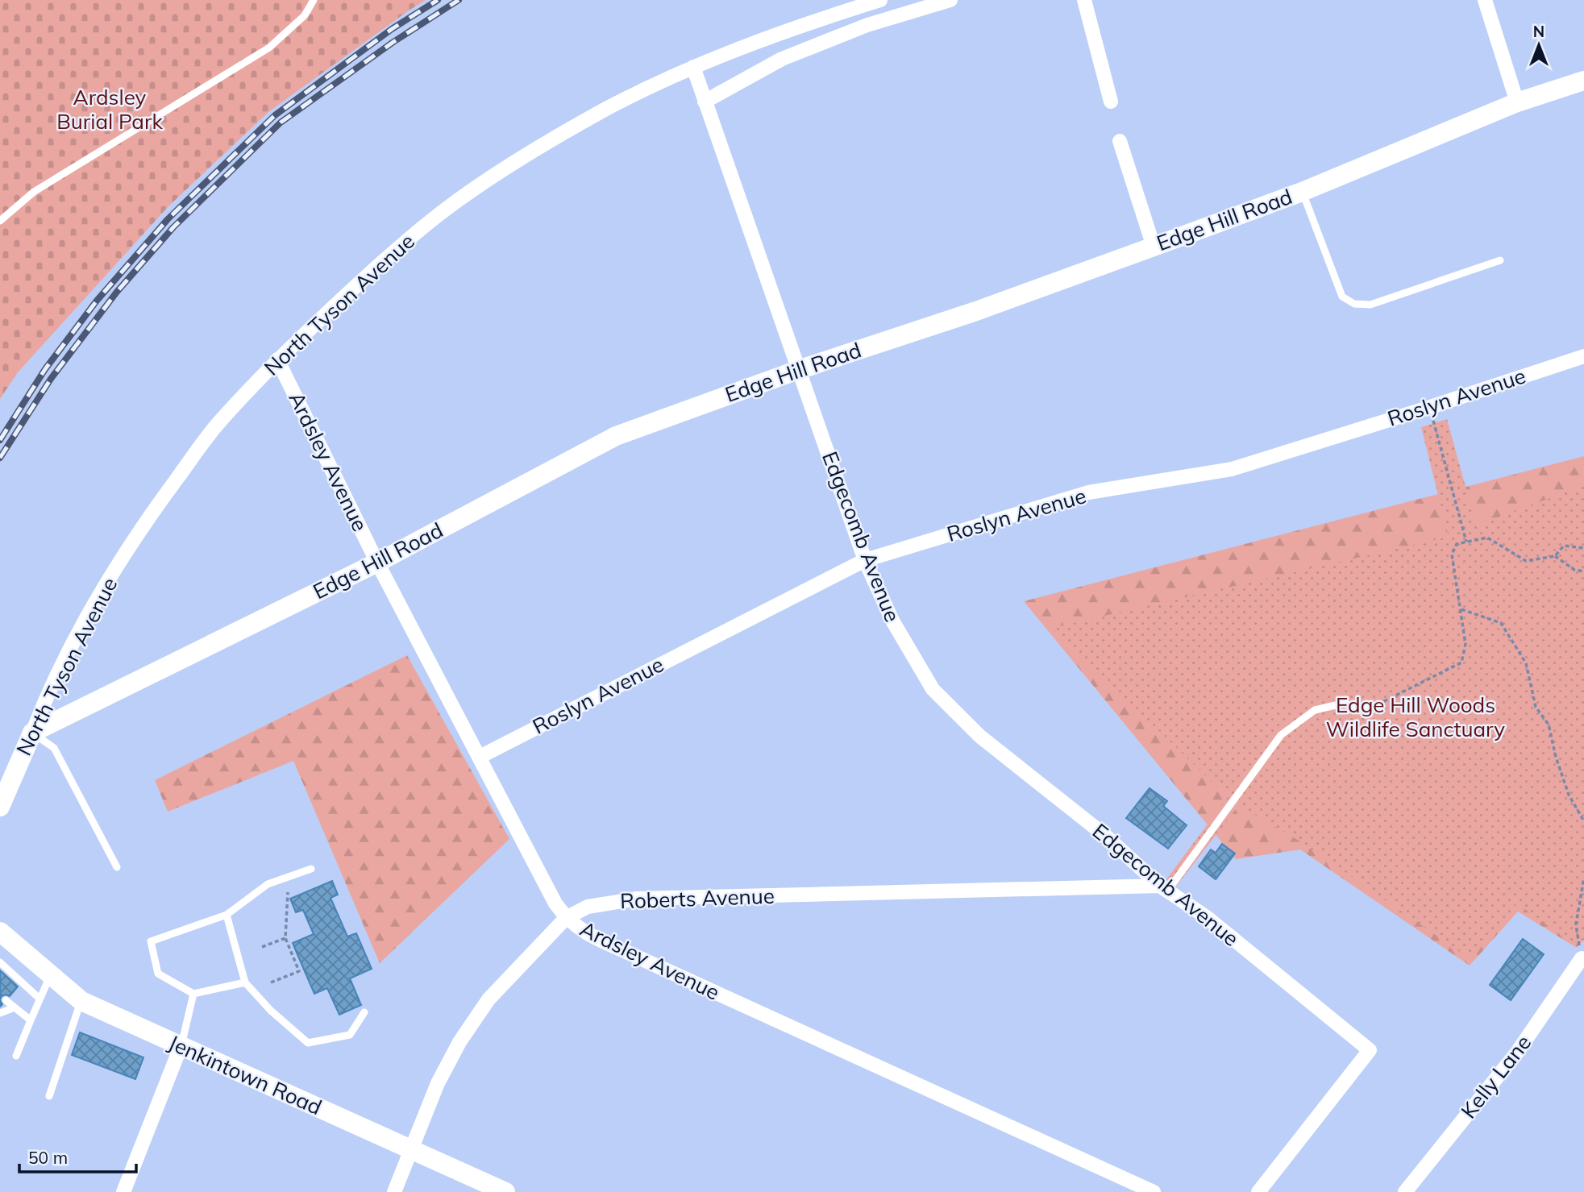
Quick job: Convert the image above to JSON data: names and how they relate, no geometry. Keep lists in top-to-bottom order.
{
  "streets": {
    "street": [
      "Edge Hill Road",
      "North Tyson Avenue",
      "Roslyn Avenue",
      "Ardsley Avenue",
      "Edgecomb Avenue",
      "Roberts Avenue",
      "Jenkintown Road",
      "Kelly Lane"
    ]
  },
  "crossings": [
    ["Edge Hill Road", "North Tyson Avenue"],
    ["Edge Hill Road", "Ardsley Avenue"],
    ["Edge Hill Road", "Edgecomb Avenue"],
    ["North Tyson Avenue", "Ardsley Avenue"],
    ["North Tyson Avenue", "Edgecomb Avenue"],
    ["Roslyn Avenue", "Ardsley Avenue"],
    ["Roslyn Avenue", "Edgecomb Avenue"],
    ["Ardsley Avenue", "Roberts Avenue"],
    ["Edgecomb Avenue", "Roberts Avenue"],
    ["Roberts Avenue", "Jenkintown Road"]
  ],
  "parks": ["Ardsley Burial Park", "Edge Hill Woods Wildlife Sanctuary"],
  "scale_bar": "50 m",
  "north": "top"
}
